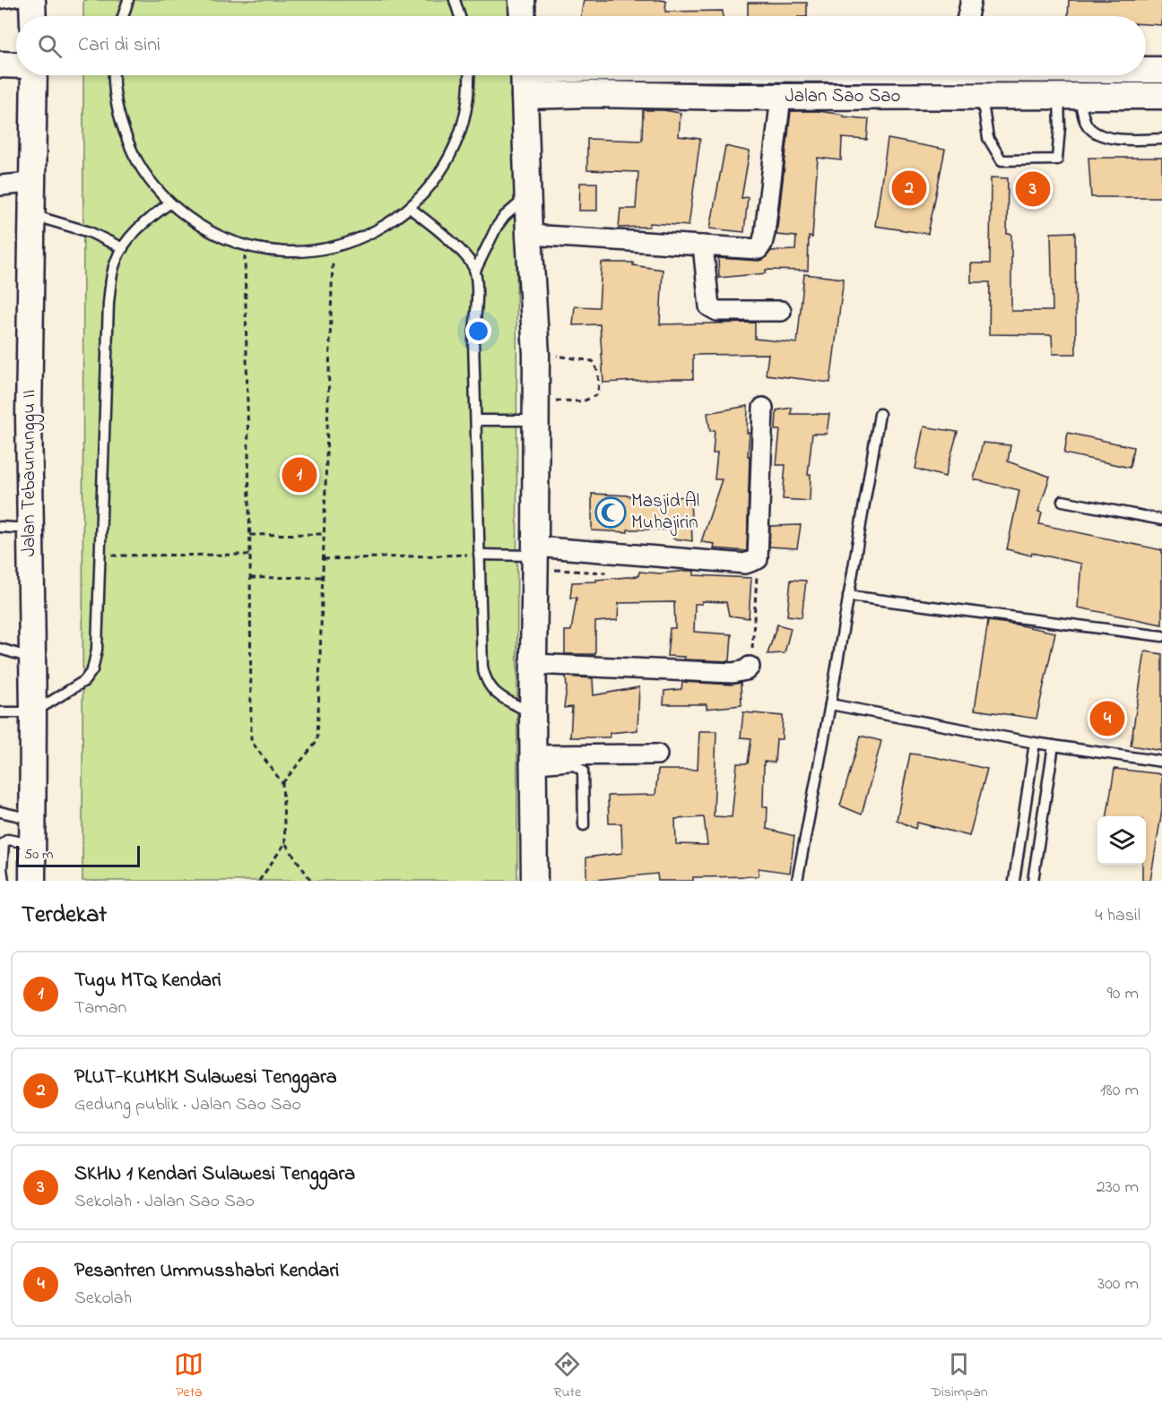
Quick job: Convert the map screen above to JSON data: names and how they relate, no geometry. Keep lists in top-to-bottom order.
{
  "streets": {
    "street": ["Jalan Sao Sao", "Jalan Tebaununggu II"]
  },
  "places": {
    "mosque": ["Masjid Al Muhajirin"]
  },
  "scale_bar": "50 m",
  "page": {
    "search": "Cari di sini",
    "pins": [
      "2",
      "3",
      "1",
      "4"
    ],
    "scale": "50 m",
    "heading": ["Terdekat", "4 hasil"],
    "list": [
      {
        "mark": "1",
        "name": "Tugu MTQ Kendari",
        "note": "Taman",
        "value": "90 m"
      },
      {
        "mark": "2",
        "name": "PLUT-KUMKM Sulawesi Tenggara",
        "note": "Gedung publik · Jalan Sao Sao",
        "value": "180 m"
      },
      {
        "mark": "3",
        "name": "SKHN 1 Kendari Sulawesi Tenggara",
        "note": "Sekolah · Jalan Sao Sao",
        "value": "230 m"
      },
      {
        "mark": "4",
        "name": "Pesantren Ummusshabri Kendari",
        "note": "Sekolah",
        "value": "300 m"
      }
    ],
    "nav": ["Peta", "Rute", "Disimpan"]
  }
}
